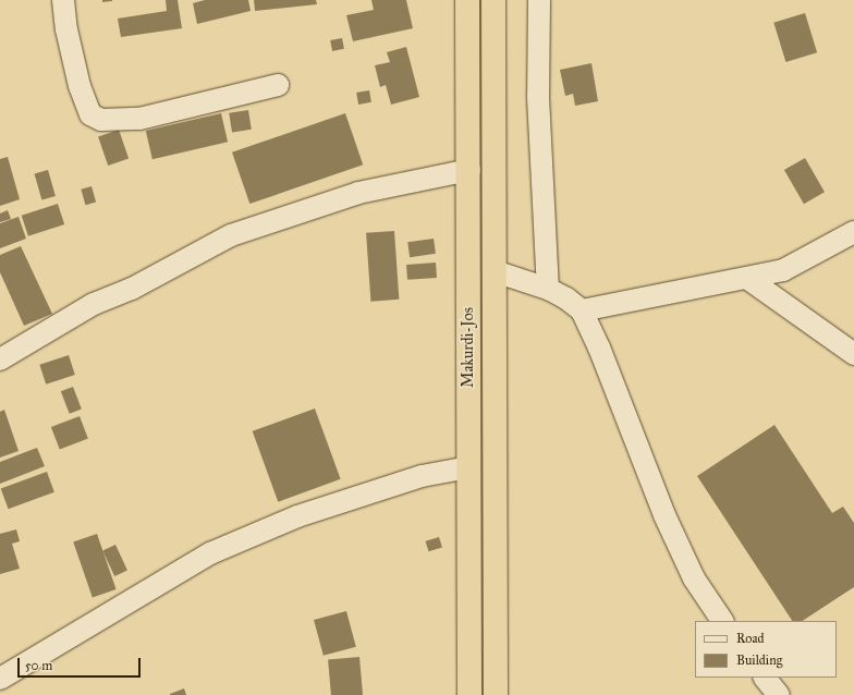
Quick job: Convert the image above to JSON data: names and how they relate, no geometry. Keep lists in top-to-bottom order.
{
  "streets": {
    "highway": ["Makurdi-Jos"]
  },
  "legend": ["Road", "Building"],
  "scale_bar": "50 m"
}
